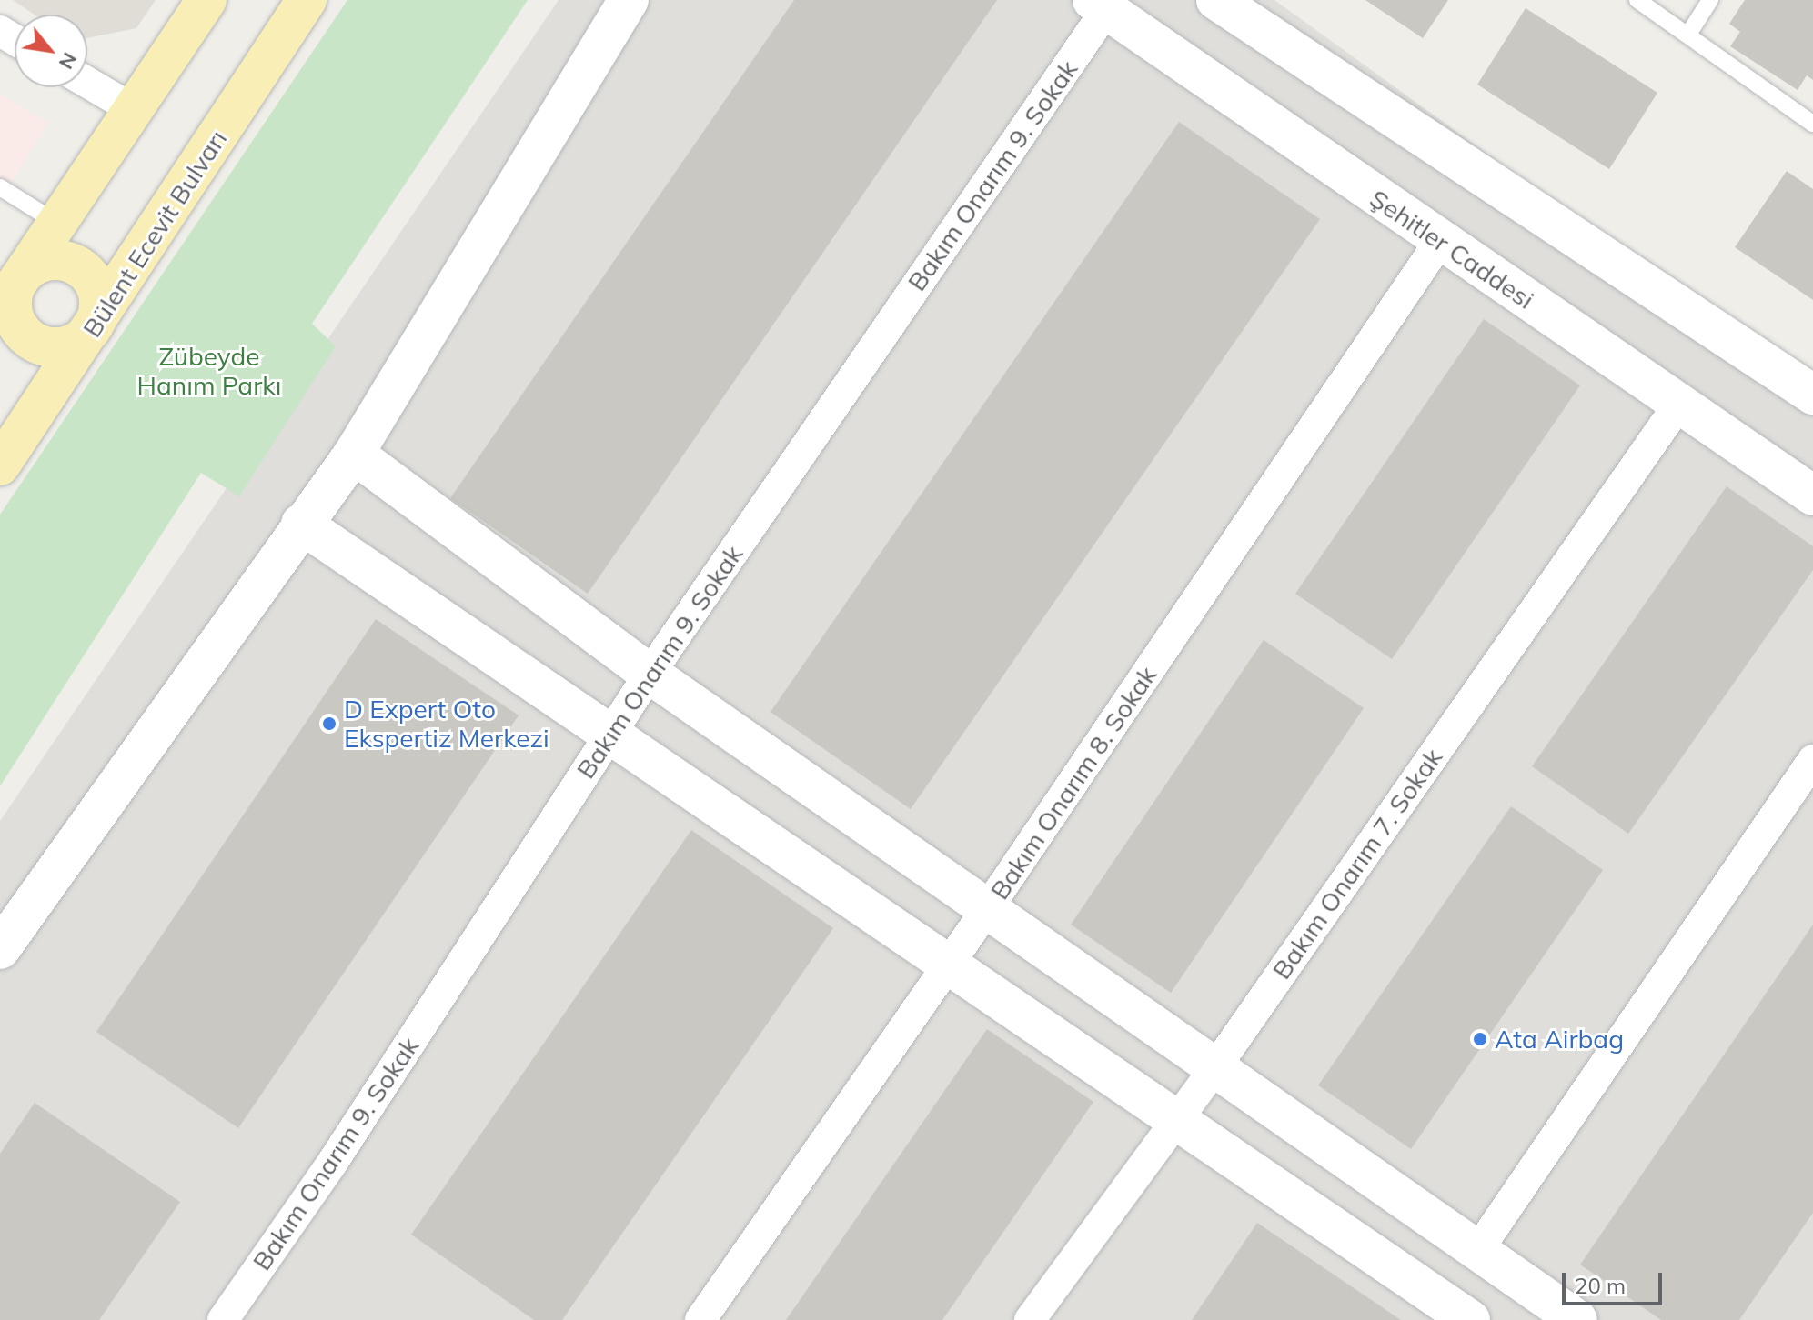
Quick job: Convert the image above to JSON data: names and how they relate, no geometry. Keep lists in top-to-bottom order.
{
  "streets": {
    "main road": ["Bülent Ecevit Bulvarı"],
    "street": [
      "Bakım Onarım 9. Sokak",
      "Şehitler Caddesi",
      "Bakım Onarım 8. Sokak",
      "Bakım Onarım 7. Sokak"
    ]
  },
  "crossings": [
    ["Bakım Onarım 9. Sokak", "Şehitler Caddesi"],
    ["Şehitler Caddesi", "Bakım Onarım 8. Sokak"],
    ["Şehitler Caddesi", "Bakım Onarım 7. Sokak"]
  ],
  "parks": ["Zübeyde Hanım Parkı"],
  "places": ["D Expert Oto Ekspertiz Merkezi", "Ata Airbag"],
  "scale_bar": "20 m",
  "north": "bottom right"
}
